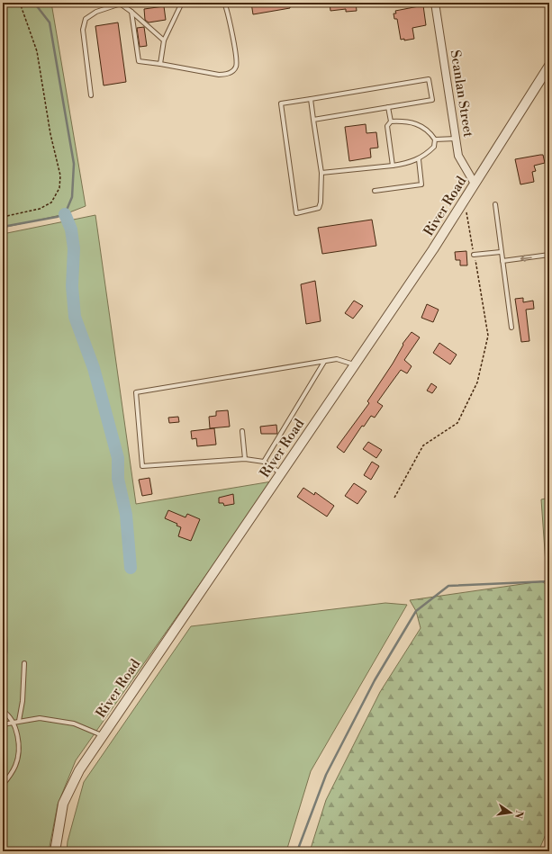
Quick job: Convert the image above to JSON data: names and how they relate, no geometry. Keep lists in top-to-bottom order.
{
  "streets": {
    "street": ["Scanlan Street", "River Road"]
  },
  "crossings": [
    ["Scanlan Street", "River Road"]
  ],
  "north": "right"
}
